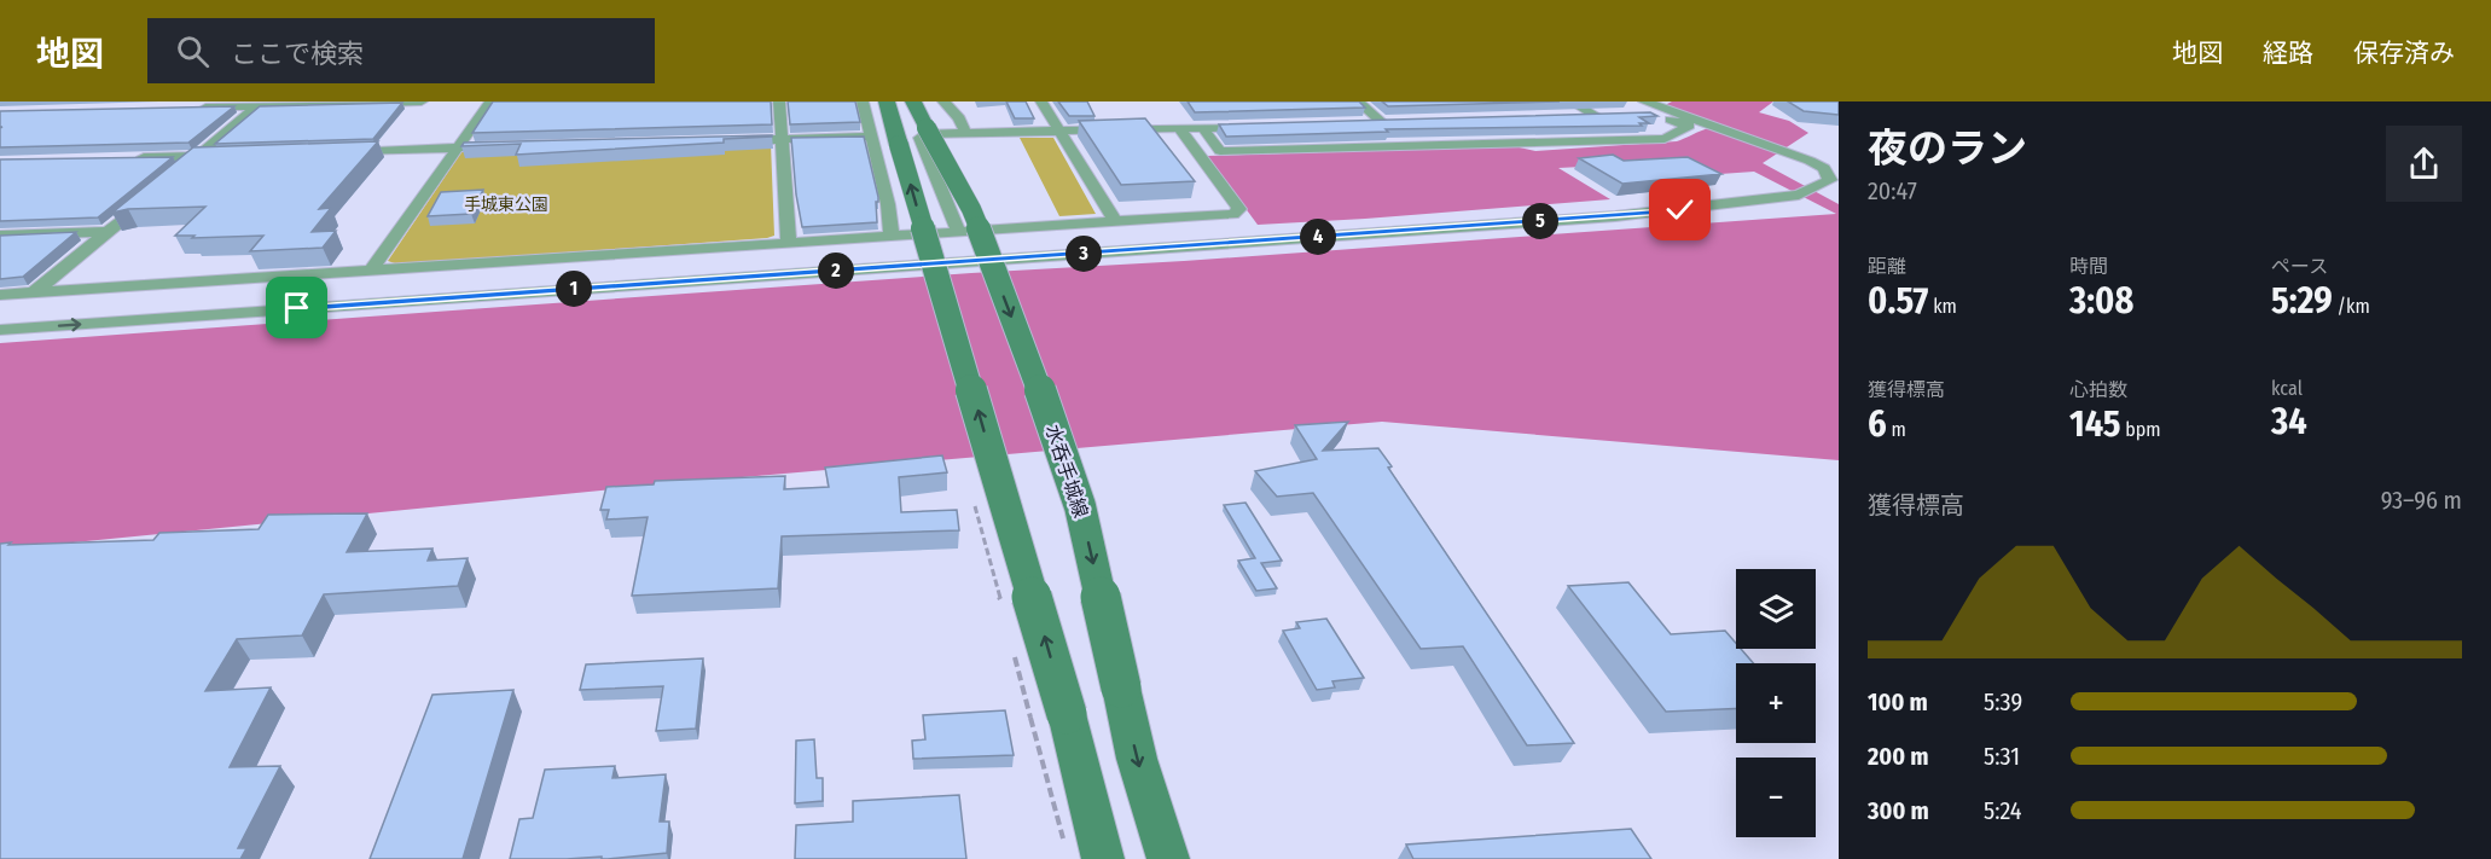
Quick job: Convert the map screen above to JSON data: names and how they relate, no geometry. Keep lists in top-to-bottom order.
{
  "streets": {
    "main road": ["水呑手城線"]
  },
  "parks": ["手城東公園"],
  "page": {
    "header": "地図",
    "search": "ここで検索",
    "nav": ["地図", "経路", "保存済み"],
    "heading": ["夜のラン", "20:47"],
    "pins": [
      "5",
      "4",
      "3",
      "2",
      "1"
    ],
    "stats": [
      ["距離", "0.57 km"],
      ["時間", "3:08"],
      ["ペース", "5:29 /km"],
      ["獲得標高", "6 m"],
      ["心拍数", "145 bpm"],
      ["kcal", "34"]
    ],
    "chart": ["獲得標高", "93–96 m"],
    "map_buttons": ["+", "−"],
    "list": [
      {
        "name": "100 m",
        "note": "5:39"
      },
      {
        "name": "200 m",
        "note": "5:31"
      },
      {
        "name": "300 m",
        "note": "5:24"
      }
    ]
  }
}
